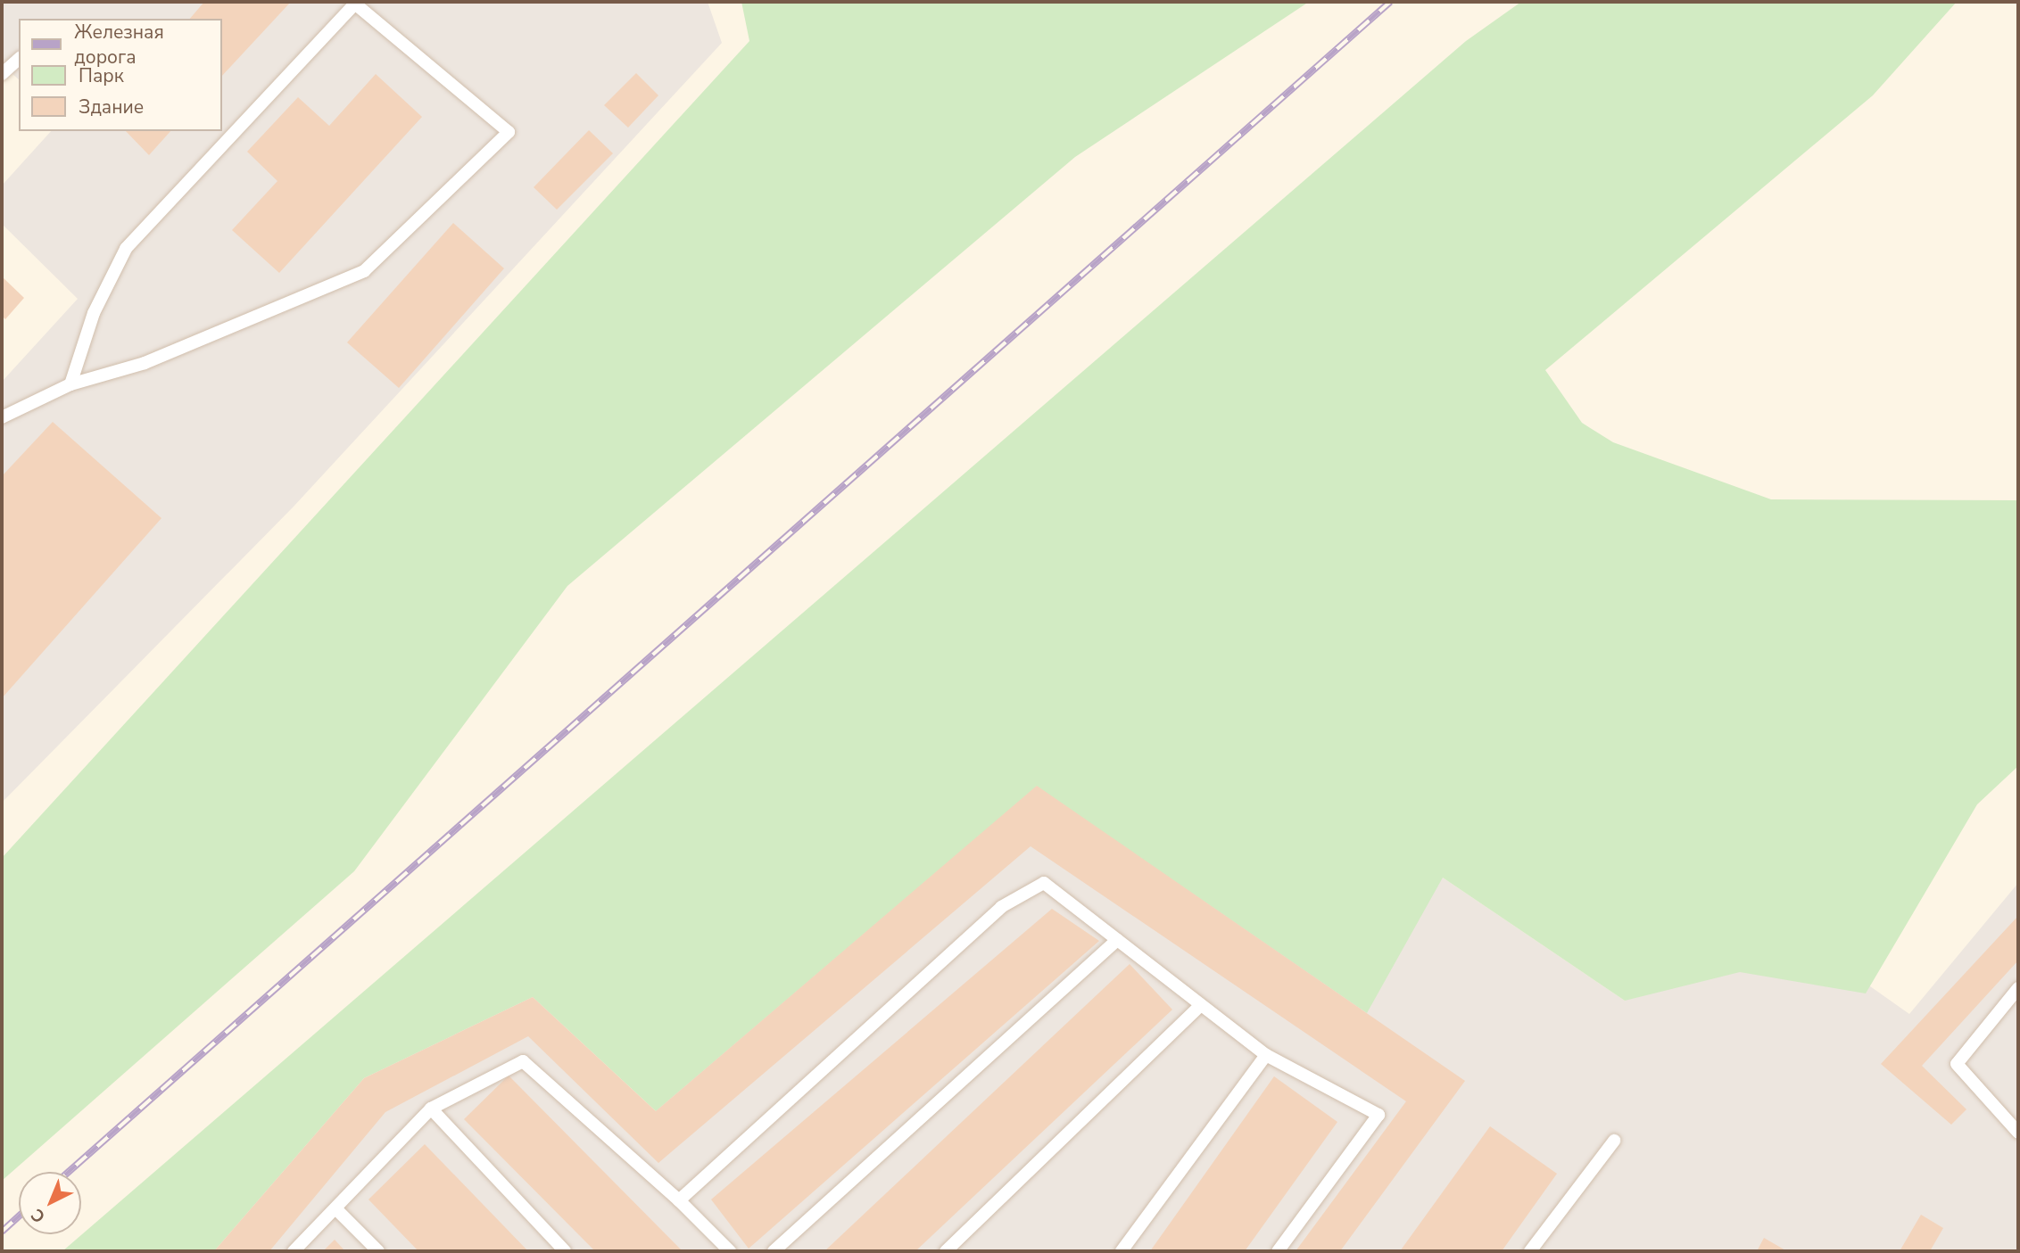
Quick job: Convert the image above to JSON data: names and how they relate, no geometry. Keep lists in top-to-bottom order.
{
  "legend": ["Железная дорога", "Парк", "Здание"],
  "north": "bottom left"
}
